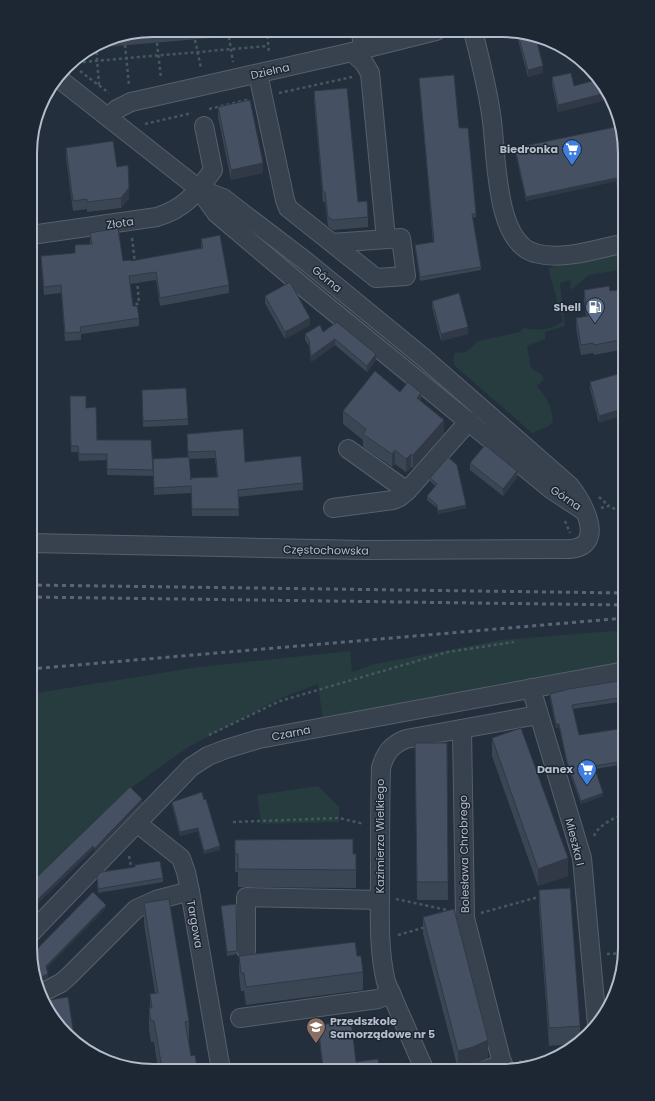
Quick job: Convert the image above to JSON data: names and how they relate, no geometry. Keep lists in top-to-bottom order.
{
  "streets": {
    "street": [
      "Dzielna",
      "Złota",
      "Górna",
      "Częstochowska",
      "Czarna",
      "Kazimierza Wielkiego",
      "Mieszka I",
      "Bolesława Chrobrego",
      "Targowa"
    ]
  },
  "crossings": [
    ["Dzielna", "Górna"],
    ["Złota", "Górna"],
    ["Górna", "Częstochowska"],
    ["Czarna", "Mieszka I"],
    ["Kazimierza Wielkiego", "Mieszka I"],
    ["Kazimierza Wielkiego", "Bolesława Chrobrego"]
  ],
  "places": {
    "supermarket": ["Biedronka", "Danex"],
    "fuel station": ["Shell"],
    "school or university": ["Przedszkole Samorządowe nr 5"]
  }
}
